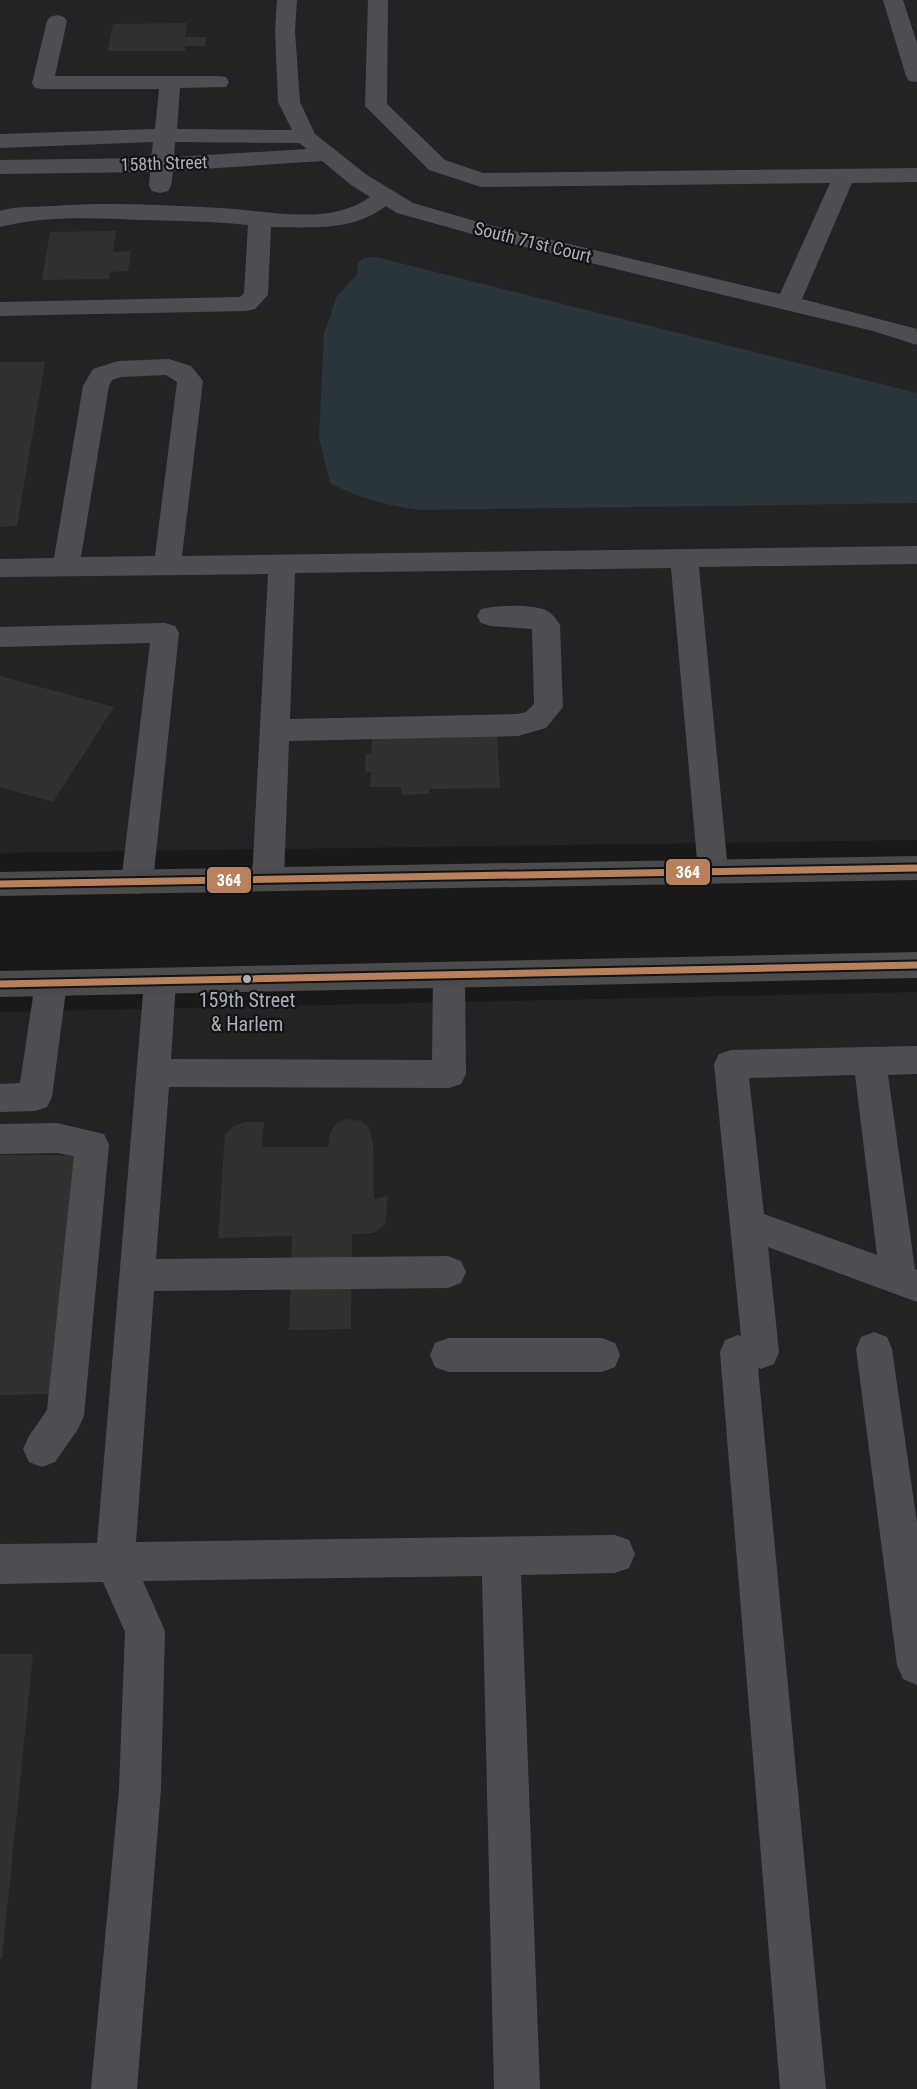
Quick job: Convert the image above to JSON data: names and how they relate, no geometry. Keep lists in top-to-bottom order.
{
  "streets": {
    "street": ["158th Street", "South 71st Court"]
  },
  "crossings": [
    ["158th Street", "South 71st Court"]
  ],
  "places": ["159th Street & Harlem"],
  "lines": ["transit line 364"]
}
